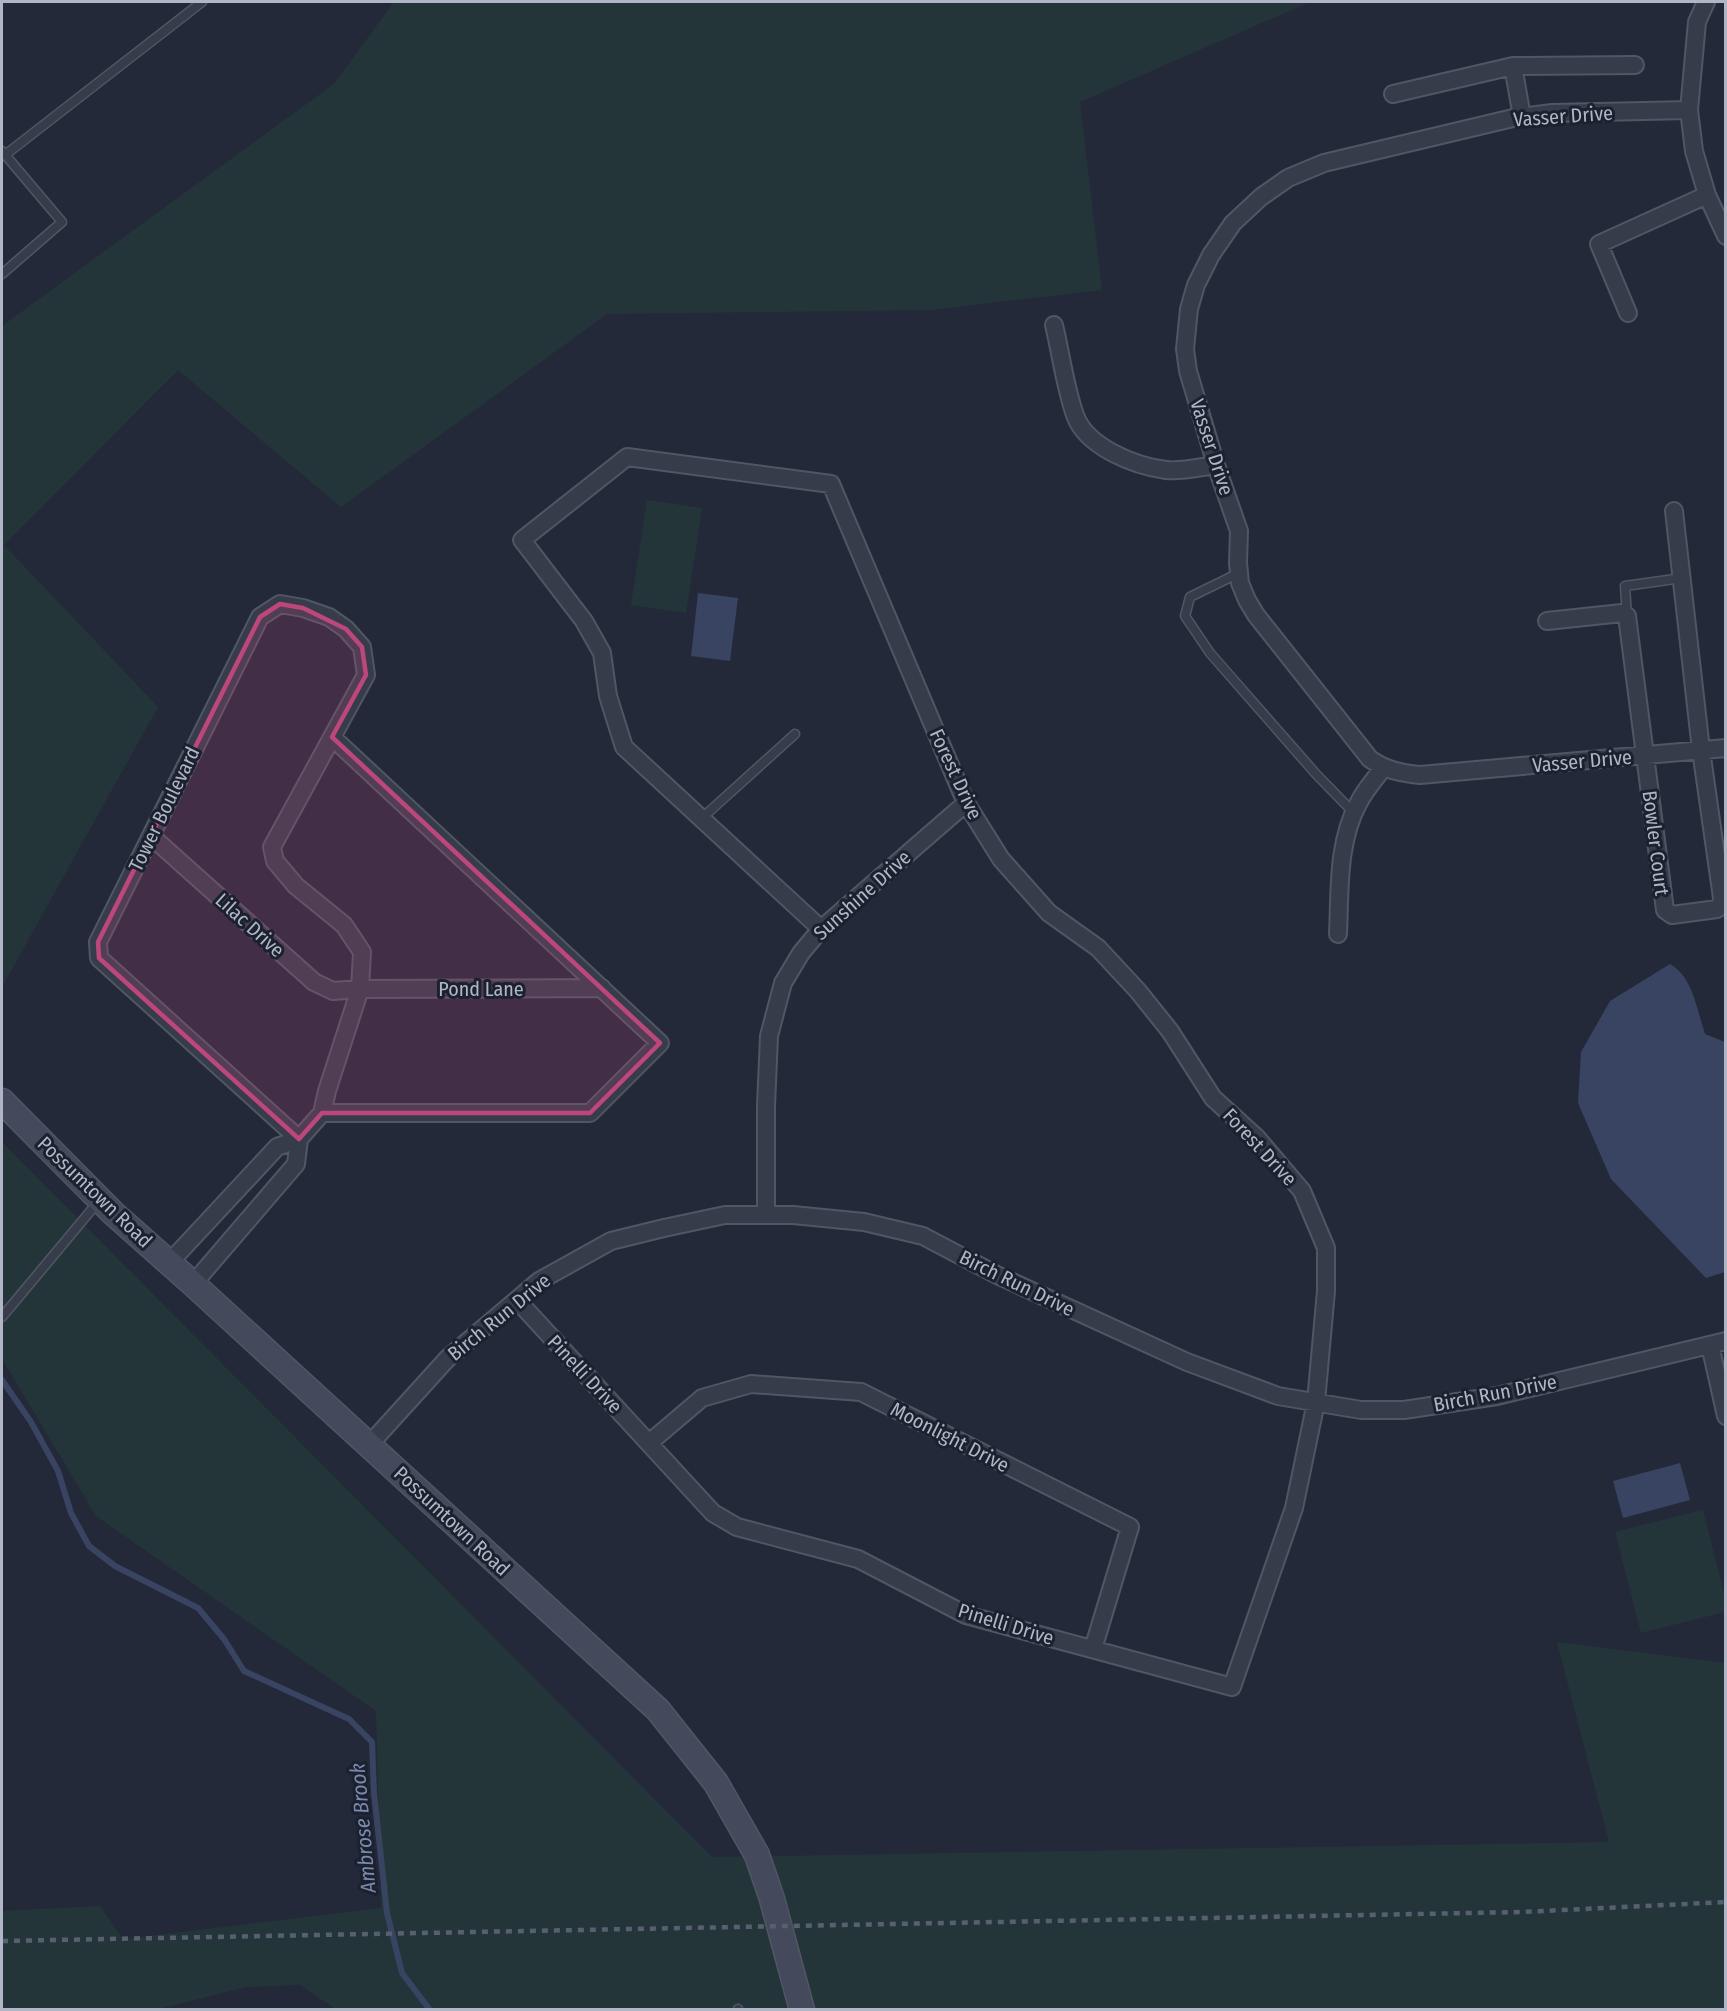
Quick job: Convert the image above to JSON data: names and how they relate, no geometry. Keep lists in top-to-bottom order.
{
  "streets": {
    "main road": ["Possumtown Road"],
    "street": [
      "Vasser Drive",
      "Forest Drive",
      "Tower Boulevard",
      "Bowler Court",
      "Sunshine Drive",
      "Lilac Drive",
      "Pond Lane",
      "Birch Run Drive",
      "Pinelli Drive",
      "Moonlight Drive"
    ]
  },
  "crossings": [
    ["Vasser Drive", "Bowler Court"],
    ["Forest Drive", "Sunshine Drive"],
    ["Forest Drive", "Birch Run Drive"],
    ["Forest Drive", "Pinelli Drive"],
    ["Tower Boulevard", "Lilac Drive"],
    ["Tower Boulevard", "Pond Lane"],
    ["Tower Boulevard", "Possumtown Road"],
    ["Sunshine Drive", "Birch Run Drive"],
    ["Lilac Drive", "Pond Lane"],
    ["Possumtown Road", "Birch Run Drive"],
    ["Birch Run Drive", "Pinelli Drive"],
    ["Pinelli Drive", "Moonlight Drive"]
  ],
  "water": ["Ambrose Brook"]
}
